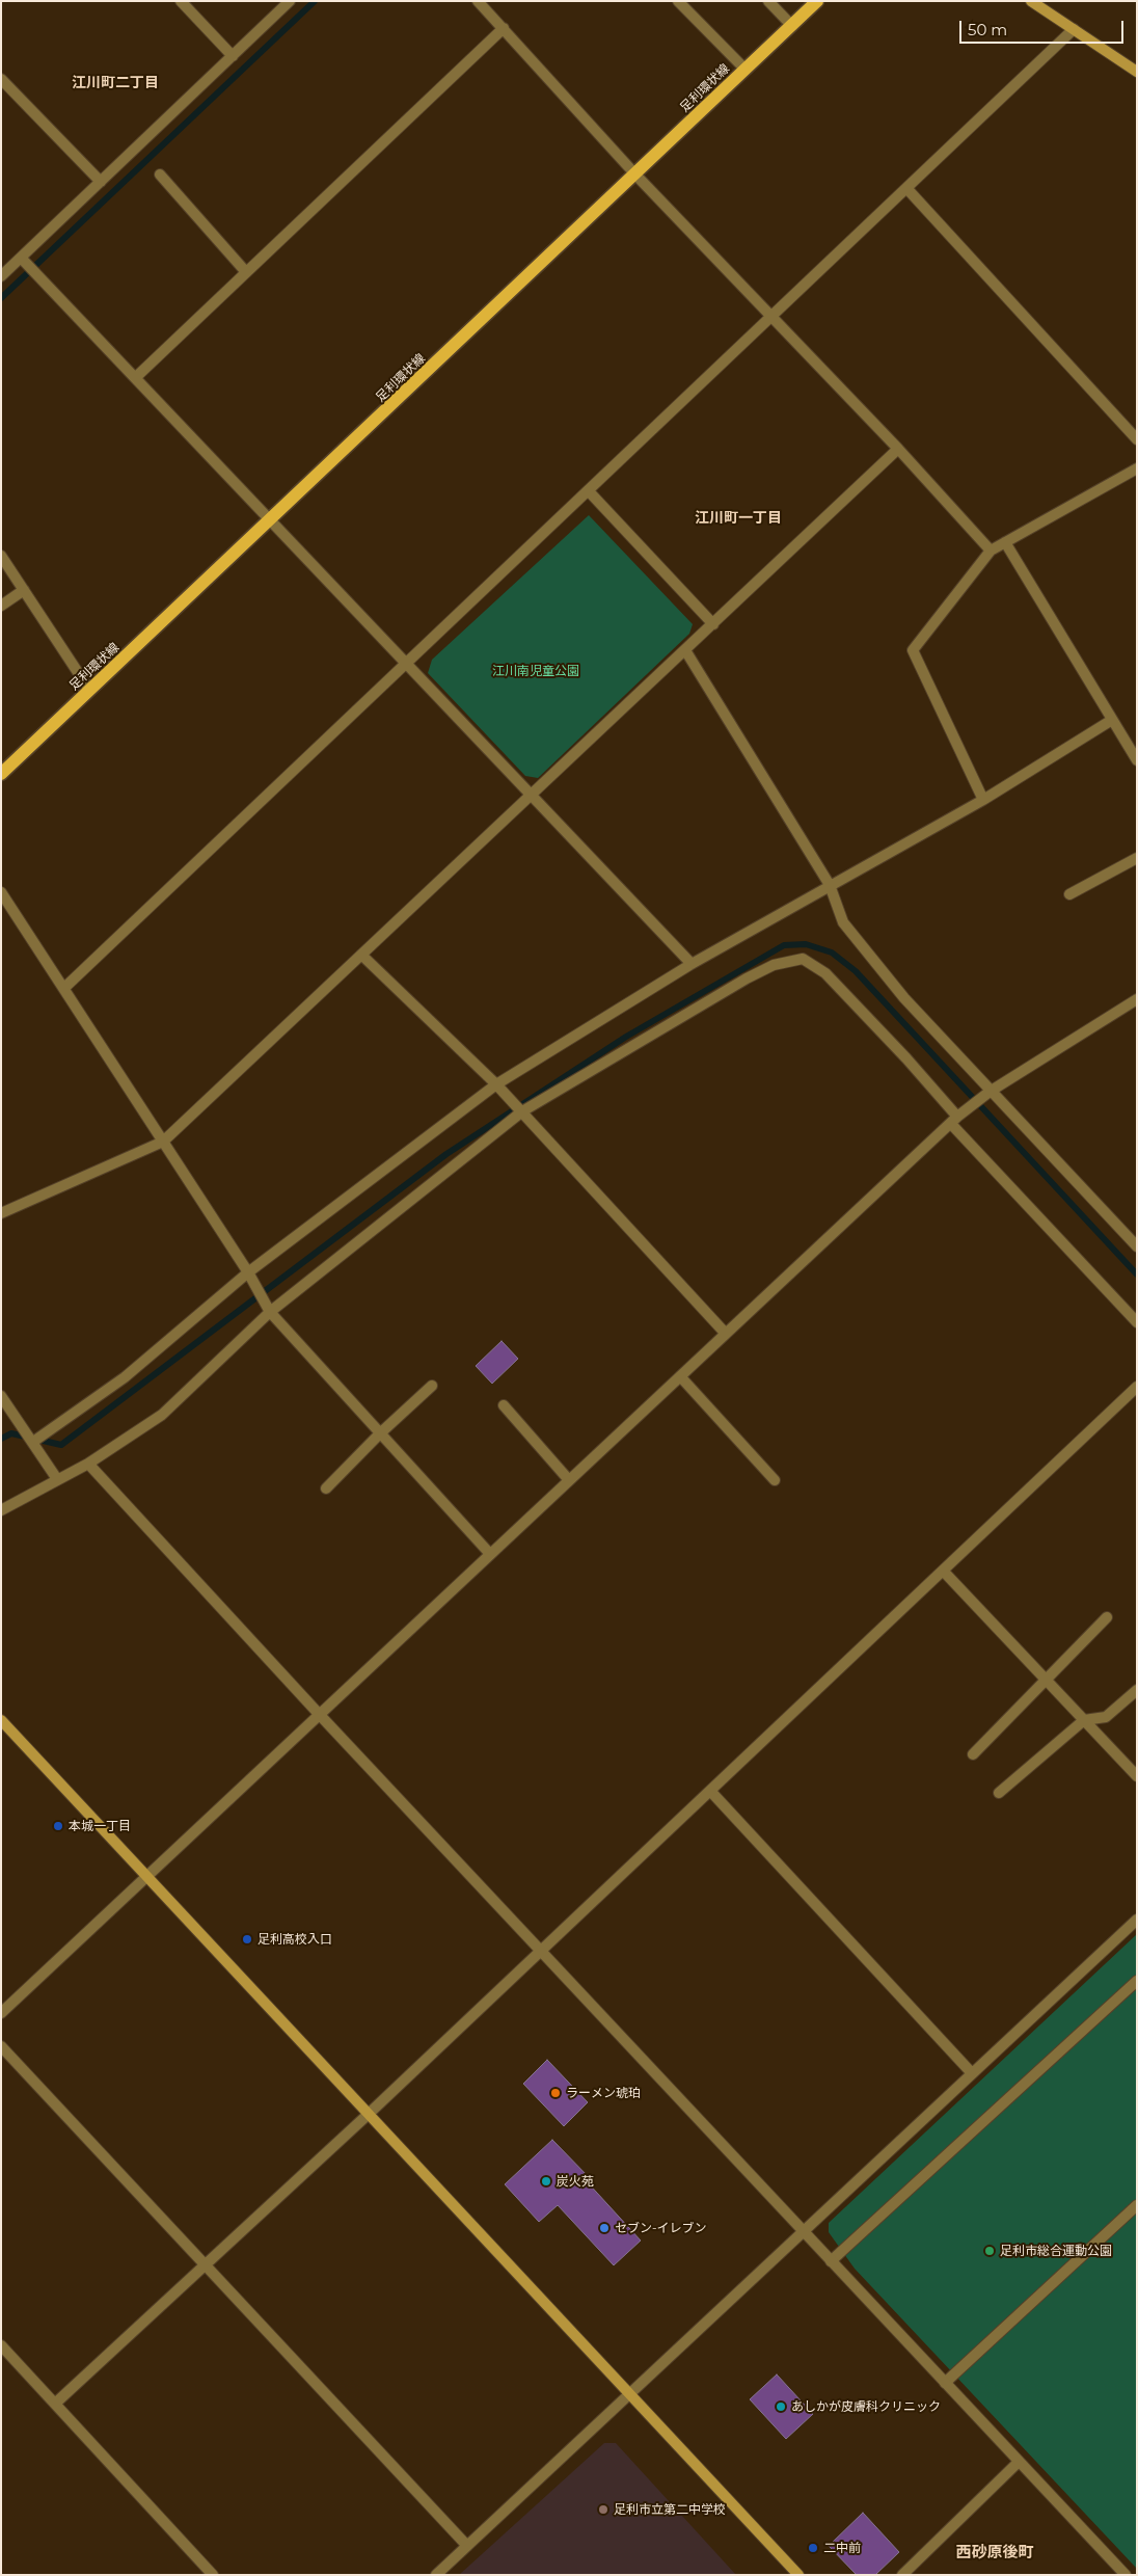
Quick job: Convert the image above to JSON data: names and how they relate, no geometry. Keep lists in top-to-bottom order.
{
  "streets": {
    "main road": ["足利環状線"]
  },
  "districts": ["江川町二丁目", "江川町一丁目", "西砂原後町"],
  "parks": ["江川南児童公園"],
  "places": [
    "本城一丁目",
    "足利高校入口",
    "ラーメン琥珀",
    "炭火苑",
    "セブン-イレブン",
    "足利市総合運動公園",
    "あしかが皮膚科クリニック",
    "足利市立第二中学校",
    "二中前"
  ],
  "scale_bar": "50 m"
}
